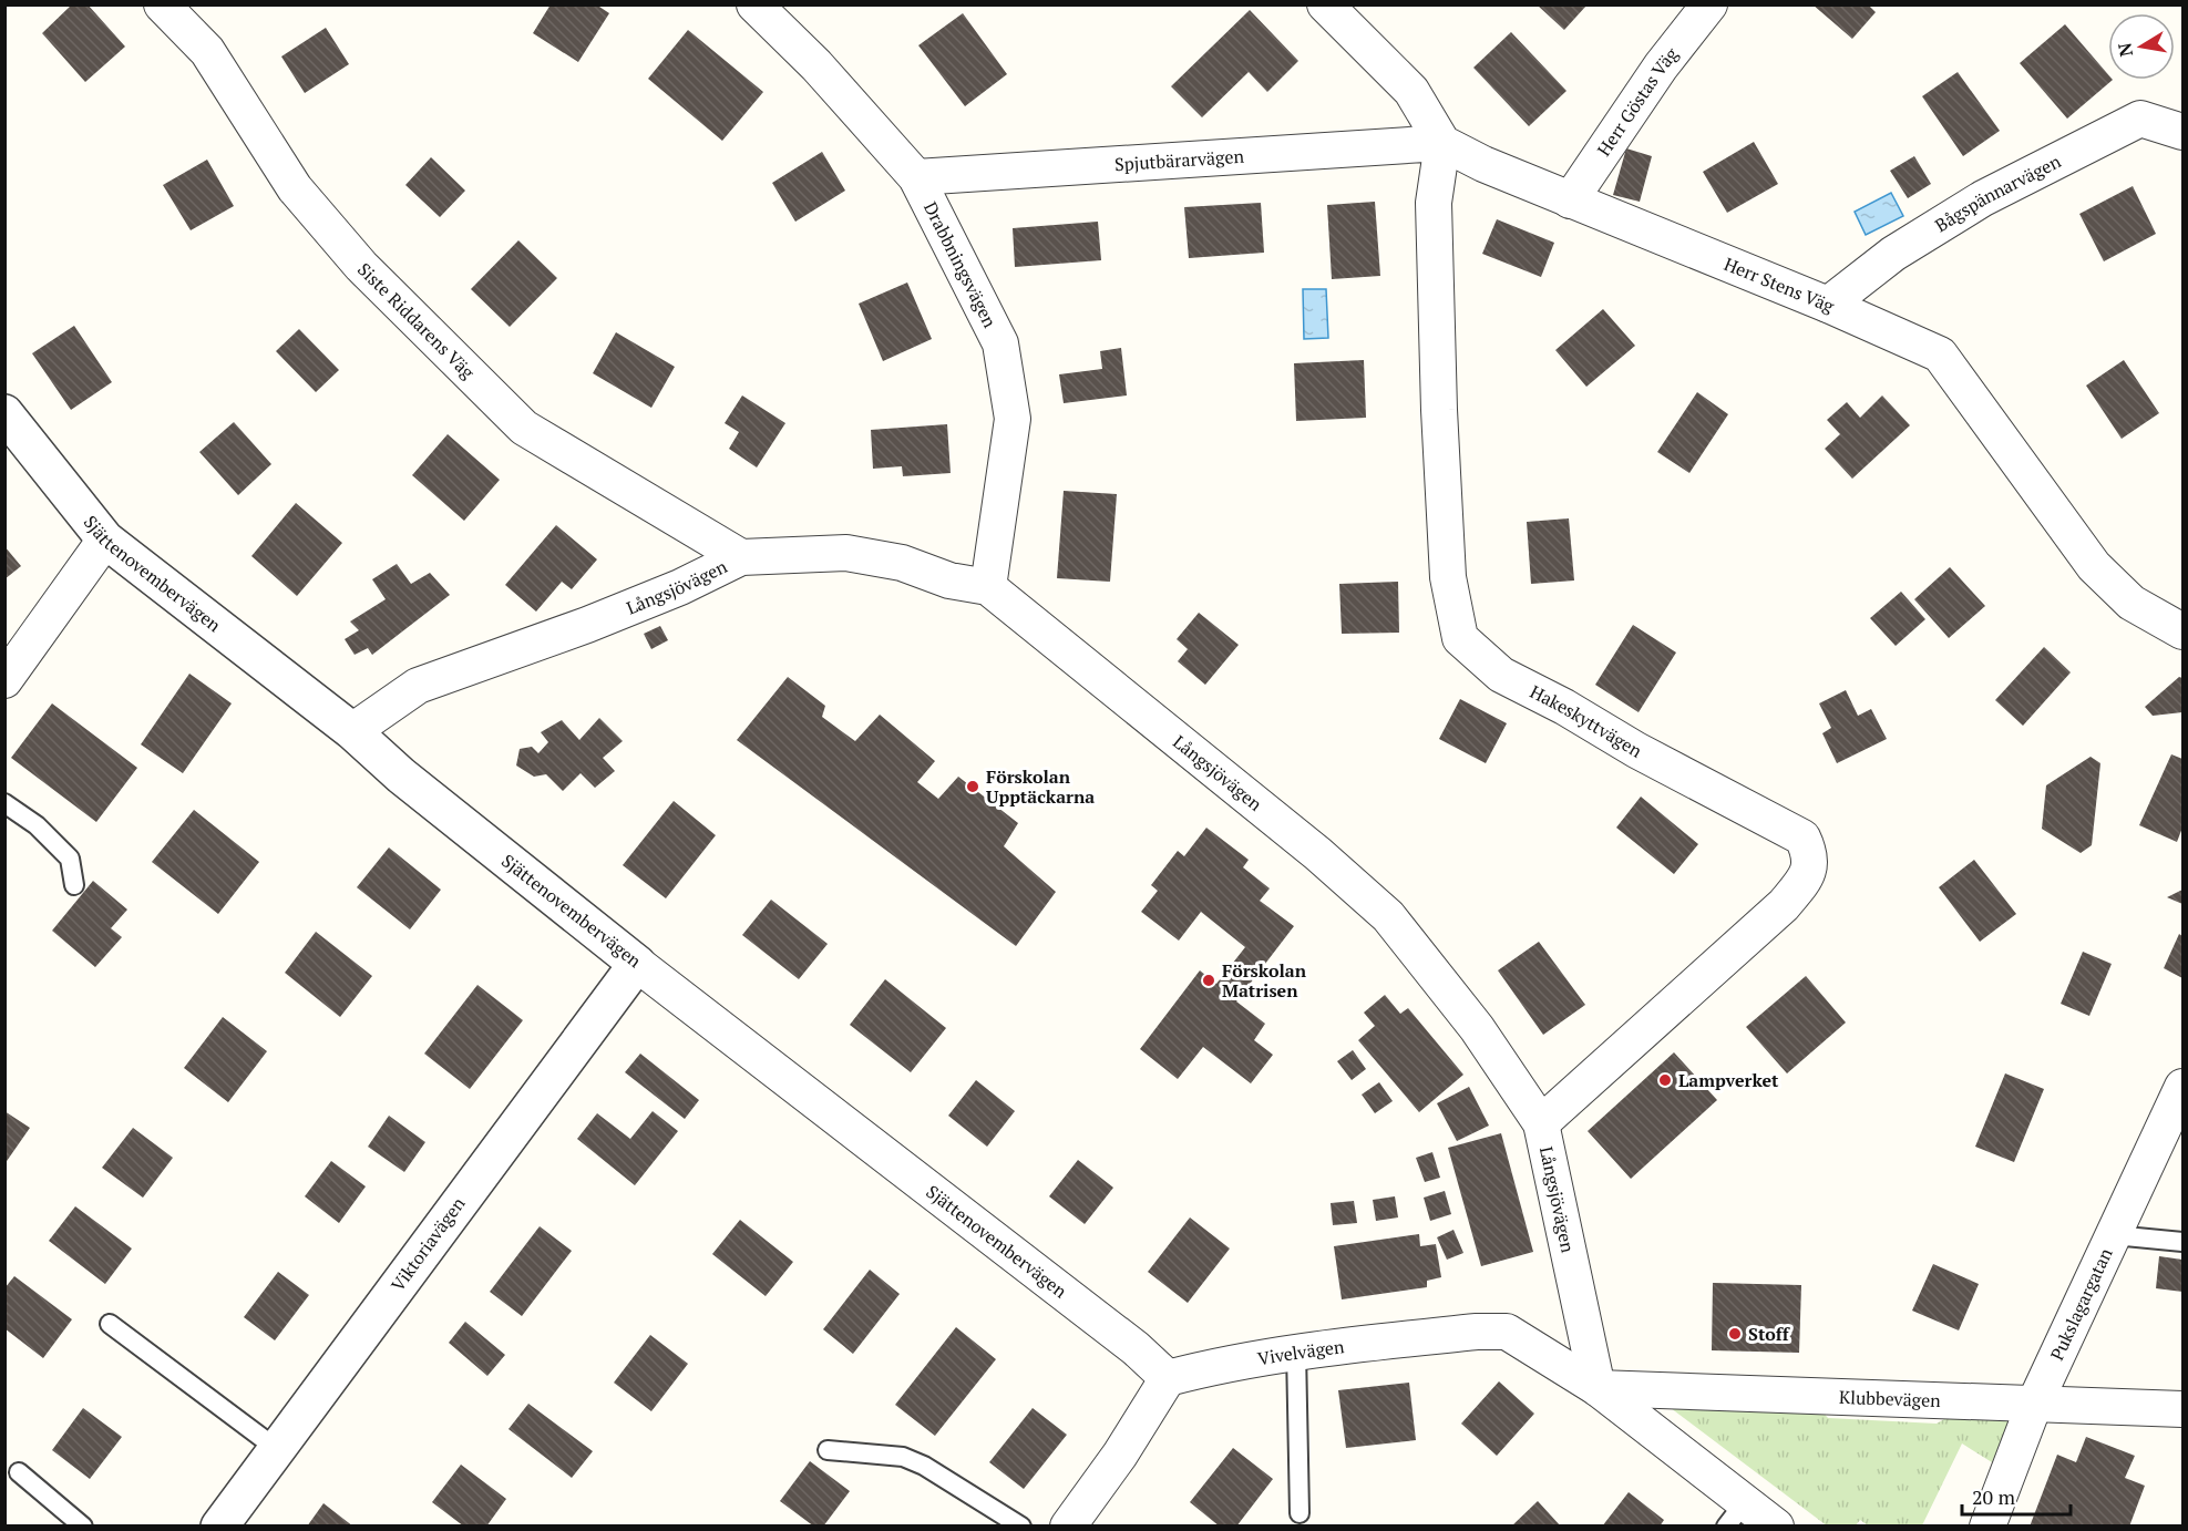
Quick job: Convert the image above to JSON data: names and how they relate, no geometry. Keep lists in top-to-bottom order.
{
  "streets": {
    "street": [
      "Herr Göstas Väg",
      "Spjutbärarvägen",
      "Bågspännarvägen",
      "Drabbningsvägen",
      "Herr Stens Väg",
      "Siste Riddarens Väg",
      "Sjättenovembervägen",
      "Långsjövägen",
      "Hakeskyttvägen",
      "Viktoriavägen",
      "Pukslagargatan",
      "Vivelvägen",
      "Klubbevägen"
    ]
  },
  "crossings": [
    ["Herr Göstas Väg", "Herr Stens Väg"],
    ["Spjutbärarvägen", "Drabbningsvägen"],
    ["Spjutbärarvägen", "Herr Stens Väg"],
    ["Spjutbärarvägen", "Hakeskyttvägen"],
    ["Bågspännarvägen", "Herr Stens Väg"],
    ["Drabbningsvägen", "Långsjövägen"],
    ["Herr Stens Väg", "Hakeskyttvägen"],
    ["Siste Riddarens Väg", "Långsjövägen"],
    ["Sjättenovembervägen", "Långsjövägen"],
    ["Sjättenovembervägen", "Viktoriavägen"],
    ["Sjättenovembervägen", "Vivelvägen"],
    ["Långsjövägen", "Hakeskyttvägen"],
    ["Långsjövägen", "Vivelvägen"],
    ["Långsjövägen", "Klubbevägen"],
    ["Pukslagargatan", "Klubbevägen"],
    ["Vivelvägen", "Klubbevägen"]
  ],
  "places": [
    "Förskolan Upptäckarna",
    "Förskolan Matrisen",
    "Lampverket",
    "Stoff"
  ],
  "scale_bar": "20 m",
  "north": "left"
}
